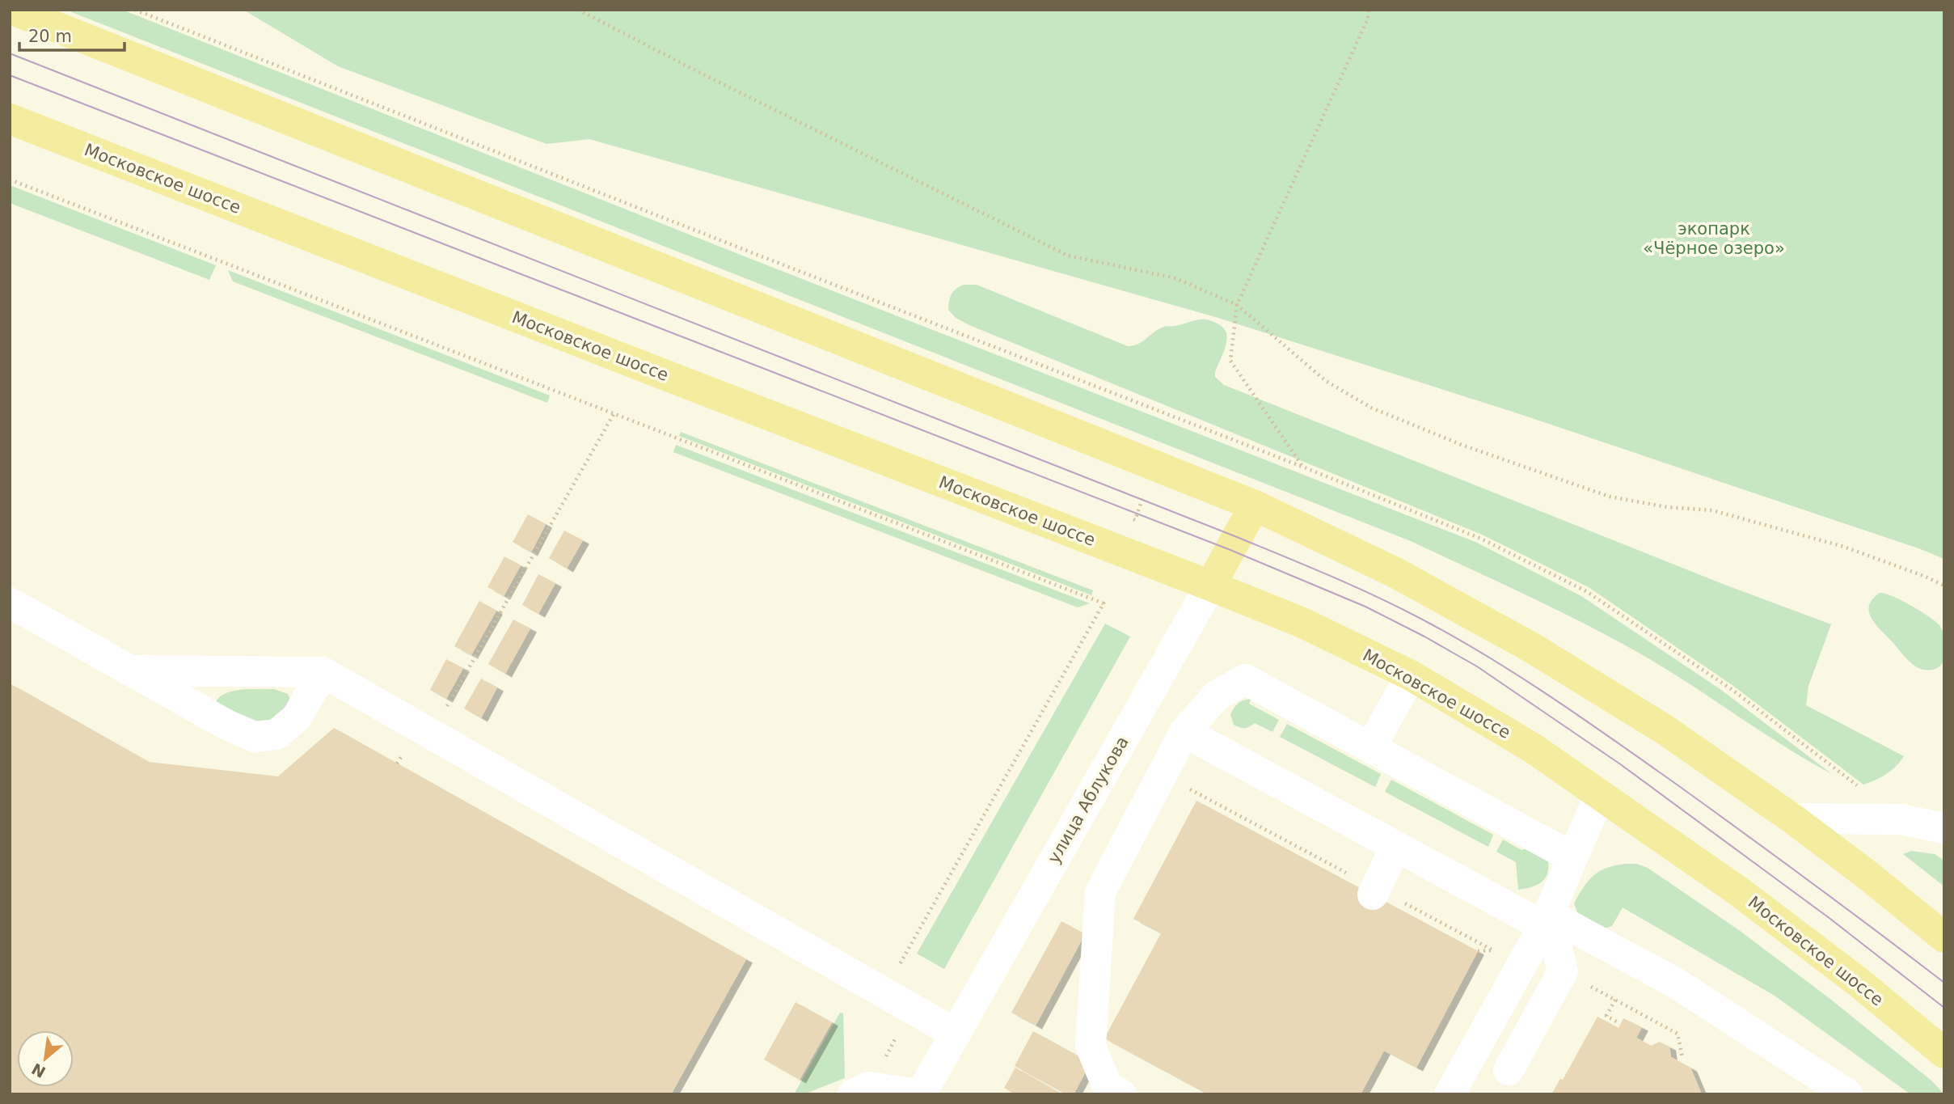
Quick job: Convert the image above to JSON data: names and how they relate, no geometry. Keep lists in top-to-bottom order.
{
  "streets": {
    "main road": ["Московское шоссе", "улица Аблукова"]
  },
  "crossings": [
    ["Московское шоссе", "улица Аблукова"]
  ],
  "parks": ["экопарк «Чёрное озеро»"],
  "scale_bar": "20 m",
  "north": "bottom left"
}
